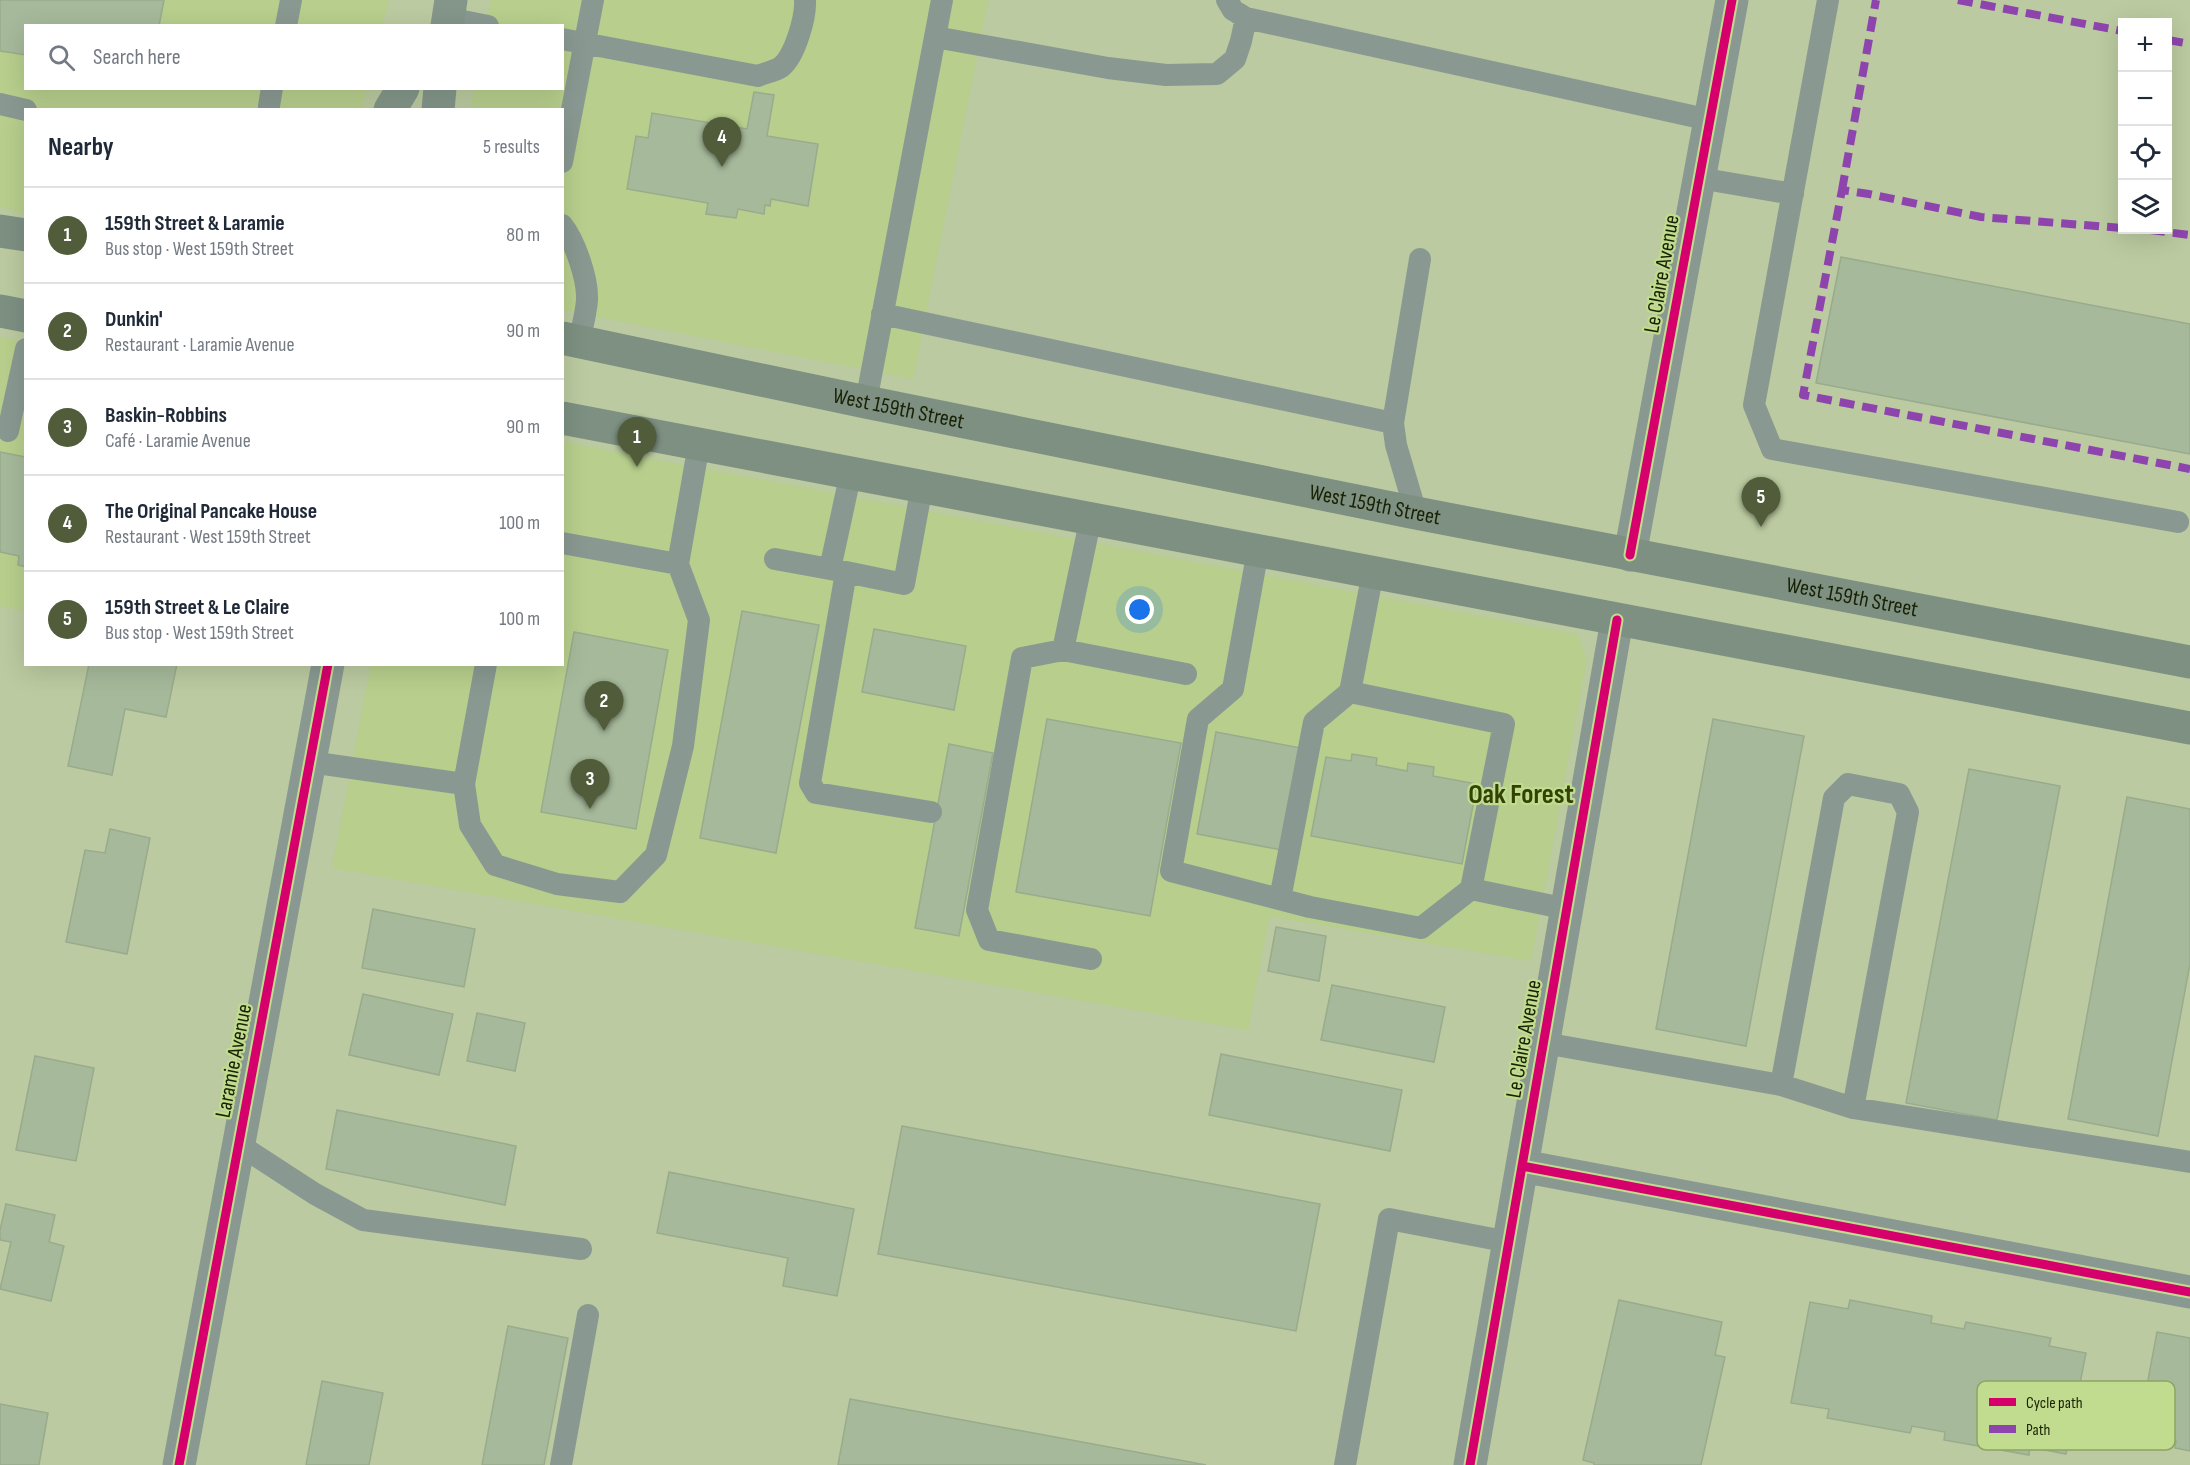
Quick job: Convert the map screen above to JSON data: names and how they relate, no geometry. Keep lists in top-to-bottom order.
{
  "streets": {
    "main road": ["West 159th Street"],
    "street": ["Le Claire Avenue", "Laramie Avenue"]
  },
  "crossings": [
    ["Le Claire Avenue", "West 159th Street"]
  ],
  "districts": ["Oak Forest"],
  "legend": ["Cycle path", "Path"],
  "page": {
    "map_buttons": ["+", "−"],
    "search": "Search here",
    "heading": ["Nearby", "5 results"],
    "pins": [
      "4",
      "1",
      "5",
      "2",
      "3"
    ],
    "list": [
      {
        "mark": "1",
        "name": "159th Street & Laramie",
        "note": "Bus stop · West 159th Street",
        "value": "80 m"
      },
      {
        "mark": "2",
        "name": "Dunkin'",
        "note": "Restaurant · Laramie Avenue",
        "value": "90 m"
      },
      {
        "mark": "3",
        "name": "Baskin-Robbins",
        "note": "Café · Laramie Avenue",
        "value": "90 m"
      },
      {
        "mark": "4",
        "name": "The Original Pancake House",
        "note": "Restaurant · West 159th Street",
        "value": "100 m"
      },
      {
        "mark": "5",
        "name": "159th Street & Le Claire",
        "note": "Bus stop · West 159th Street",
        "value": "100 m"
      }
    ]
  }
}
